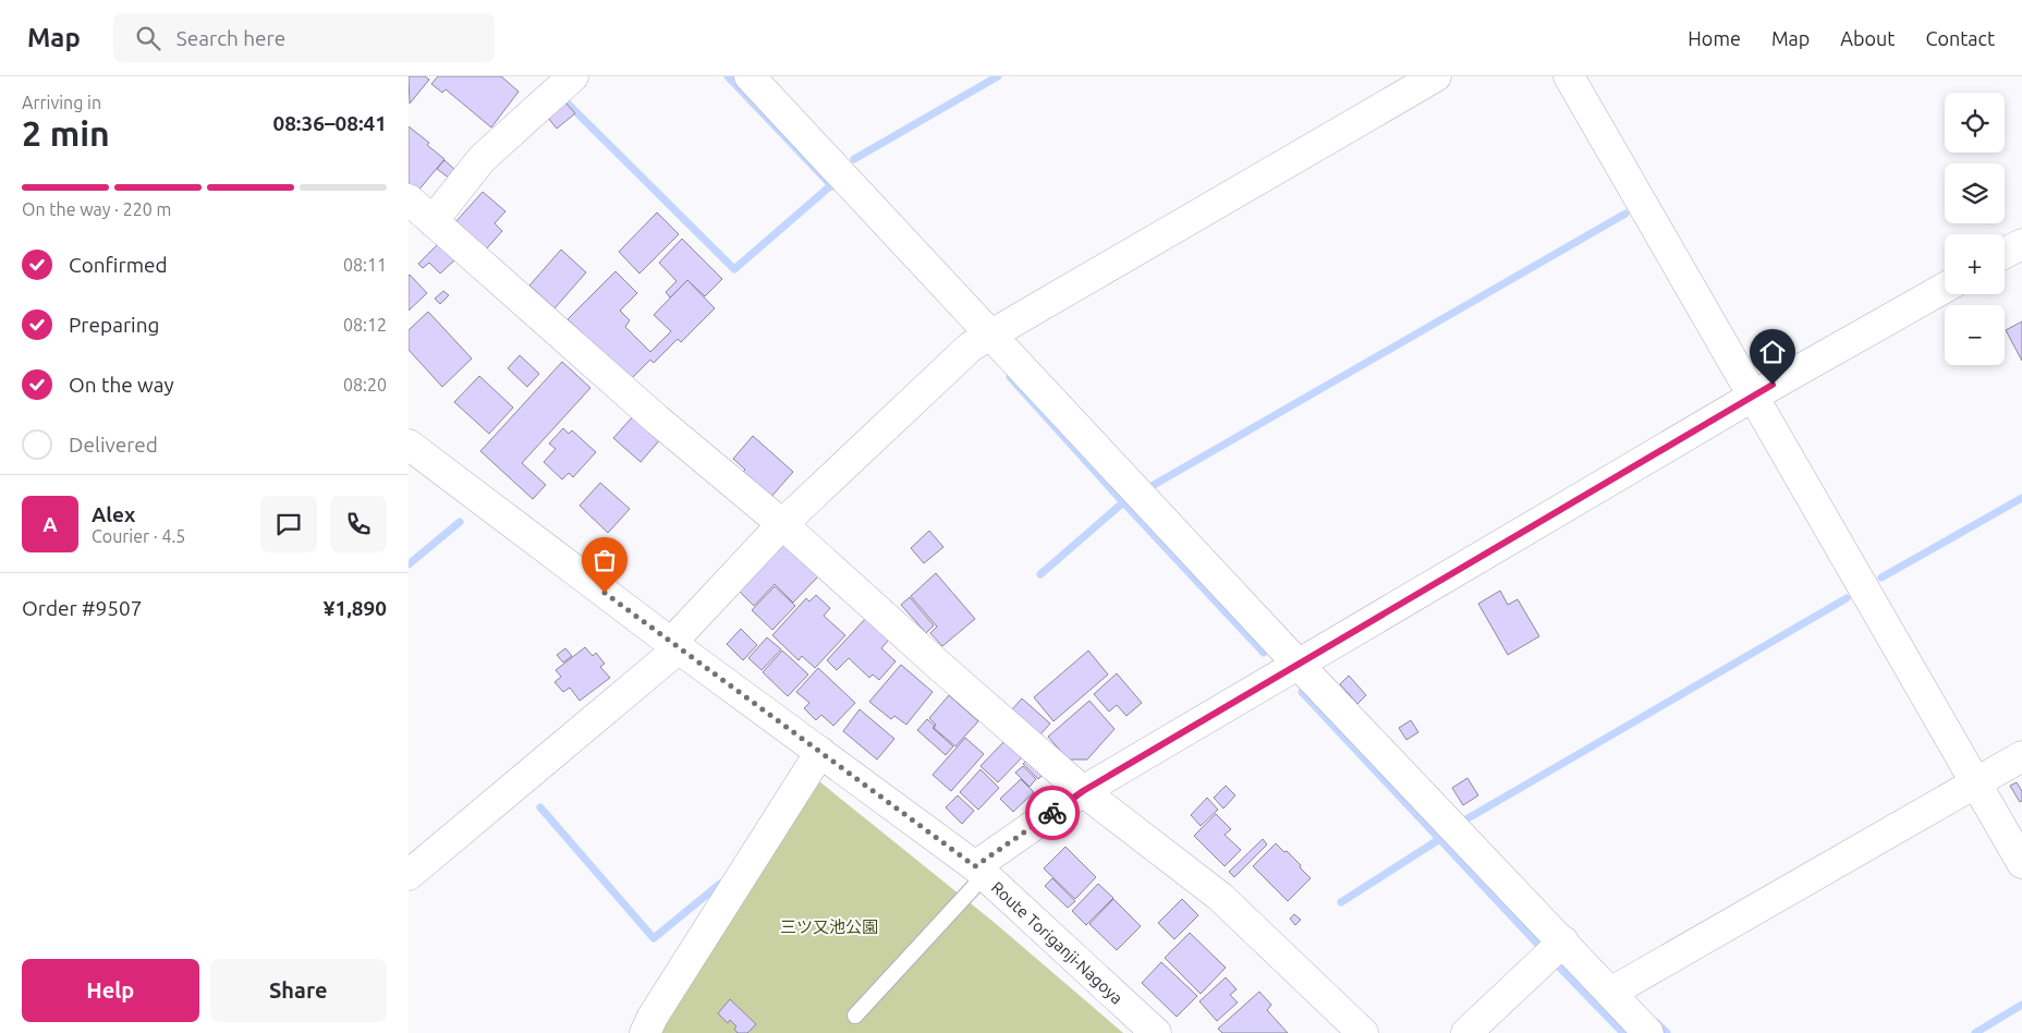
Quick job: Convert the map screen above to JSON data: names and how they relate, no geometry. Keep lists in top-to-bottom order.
{
  "streets": {
    "street": ["Route Toriganji-Nagoya"]
  },
  "parks": ["三ツ又池公園"],
  "page": {
    "header": "Map",
    "search": "Search here",
    "nav": [
      "Home",
      "Map",
      "About",
      "Contact"
    ],
    "heading": ["2 min", "Arriving in", "08:36–08:41"],
    "panel": [
      "Alex",
      "Courier · 4.5",
      "Order #9507",
      "¥1,890"
    ],
    "map_buttons": ["+", "−"],
    "bar": "On the way · 220 m",
    "list": [
      ["Confirmed", "08:11"],
      ["Preparing", "08:12"],
      ["On the way", "08:20"],
      "Delivered"
    ],
    "round": "A",
    "buttons": ["Help", "Share"]
  }
}
